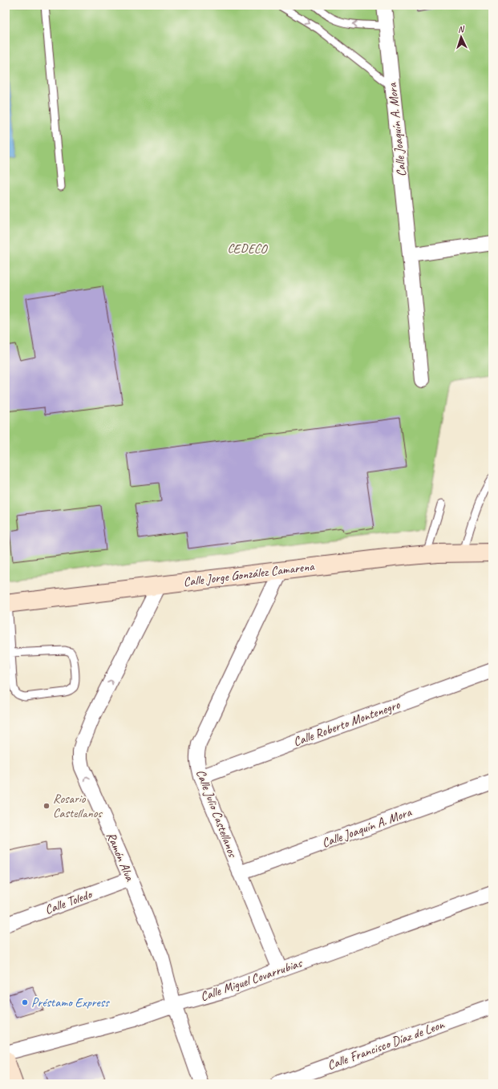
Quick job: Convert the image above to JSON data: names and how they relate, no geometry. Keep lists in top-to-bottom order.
{
  "streets": {
    "street": [
      "Calle Joaquín A. Mora",
      "Calle Jorge González Camarena",
      "Calle Roberto Montenegro",
      "Calle Julio Castellanos",
      "Ramón Alva",
      "Calle Toledo",
      "Calle Miguel Covarrubias",
      "Calle Francisco Díaz de Leon"
    ]
  },
  "crossings": [
    ["Calle Joaquín A. Mora", "Calle Julio Castellanos"],
    ["Calle Jorge González Camarena", "Calle Julio Castellanos"],
    ["Calle Jorge González Camarena", "Ramón Alva"],
    ["Calle Roberto Montenegro", "Calle Julio Castellanos"],
    ["Calle Julio Castellanos", "Calle Miguel Covarrubias"],
    ["Ramón Alva", "Calle Toledo"],
    ["Ramón Alva", "Calle Miguel Covarrubias"]
  ],
  "one_way": ["Ramón Alva"],
  "parks": ["CEDECO"],
  "places": ["Rosario Castellanos", "Préstamo Express"],
  "north": "top"
}
